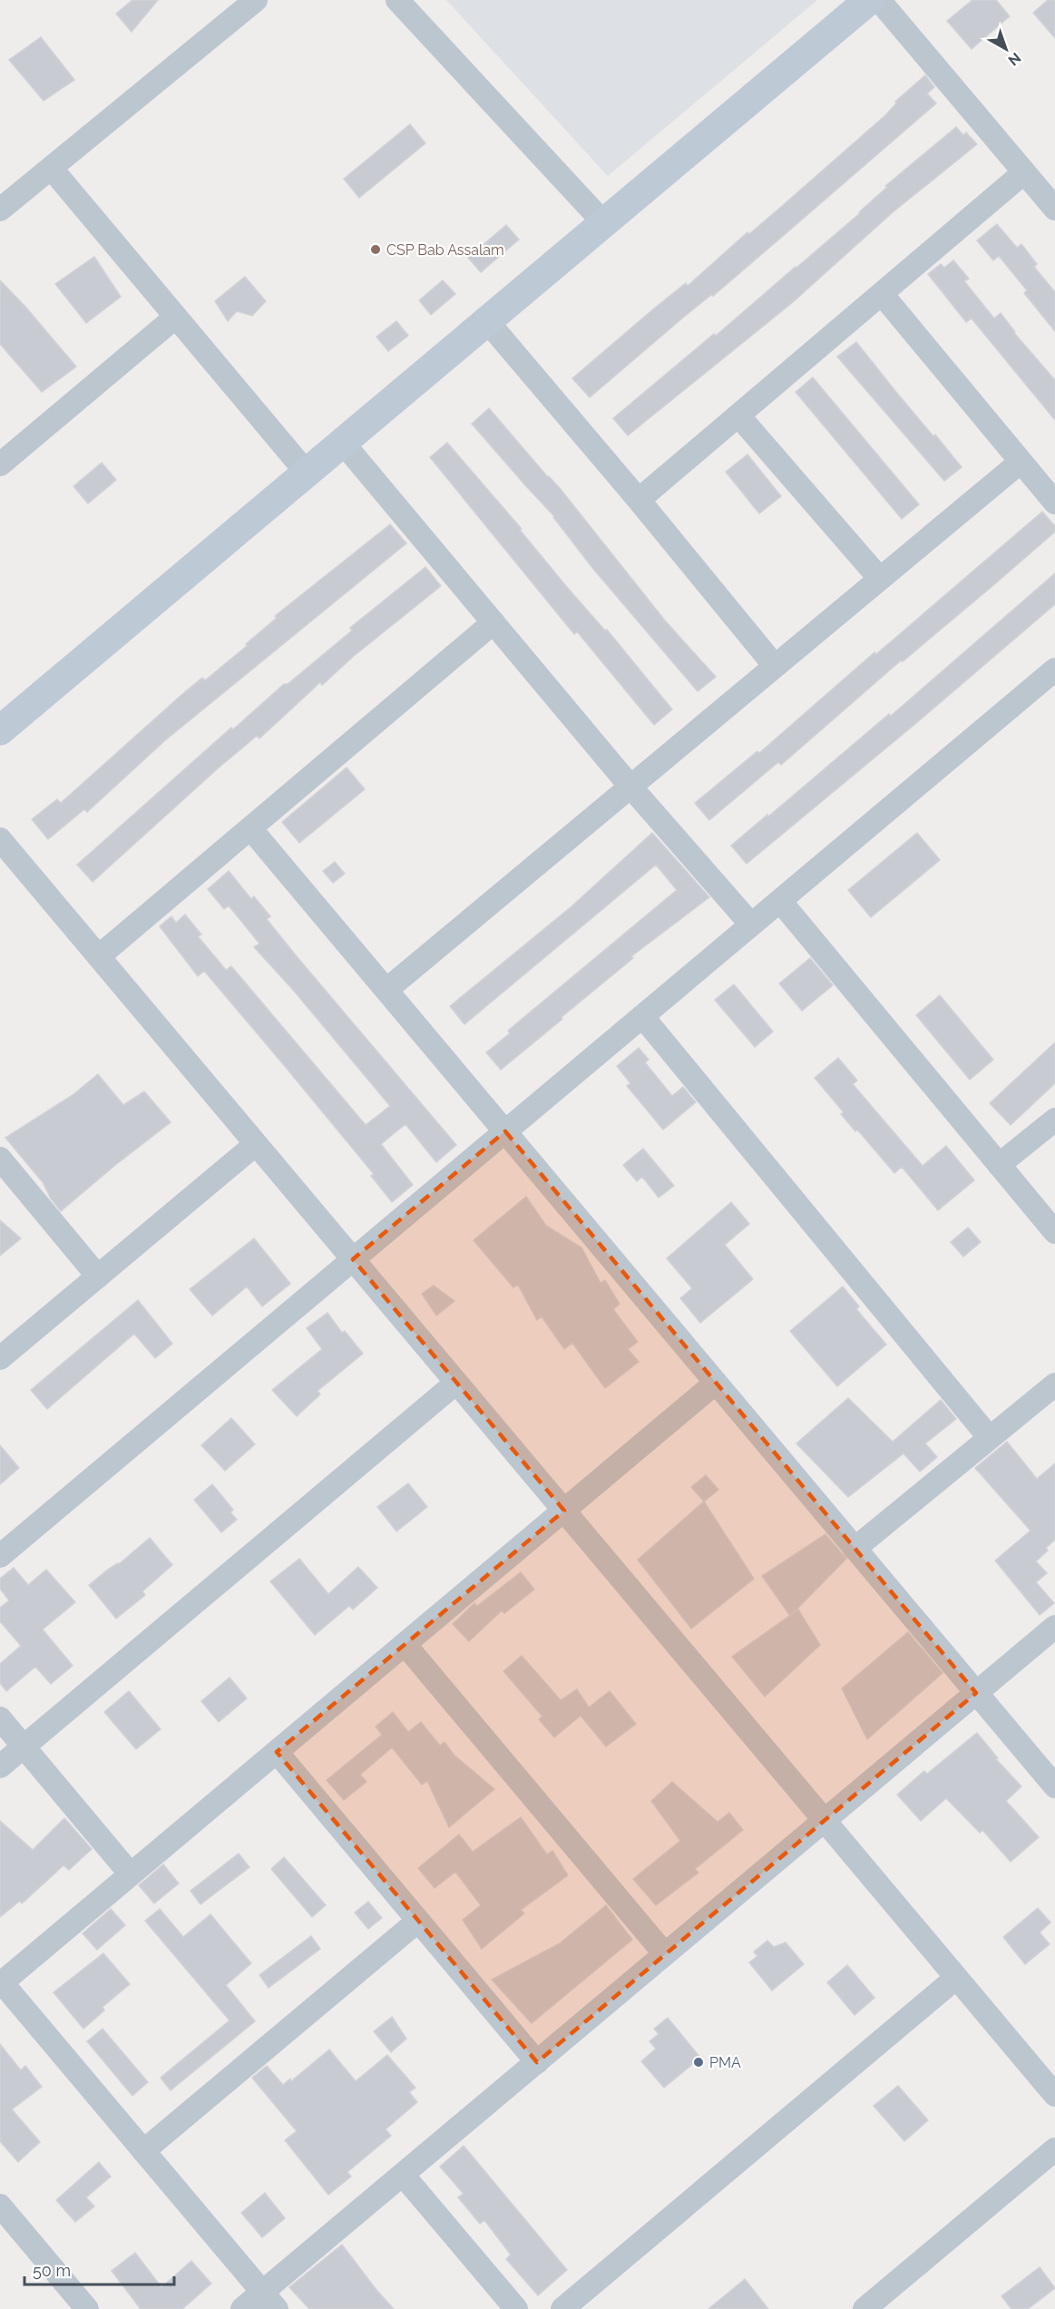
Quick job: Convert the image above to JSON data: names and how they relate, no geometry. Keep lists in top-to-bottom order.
{
  "places": ["CSP Bab Assalam", "PMA"],
  "scale_bar": "50 m",
  "north": "bottom right"
}
